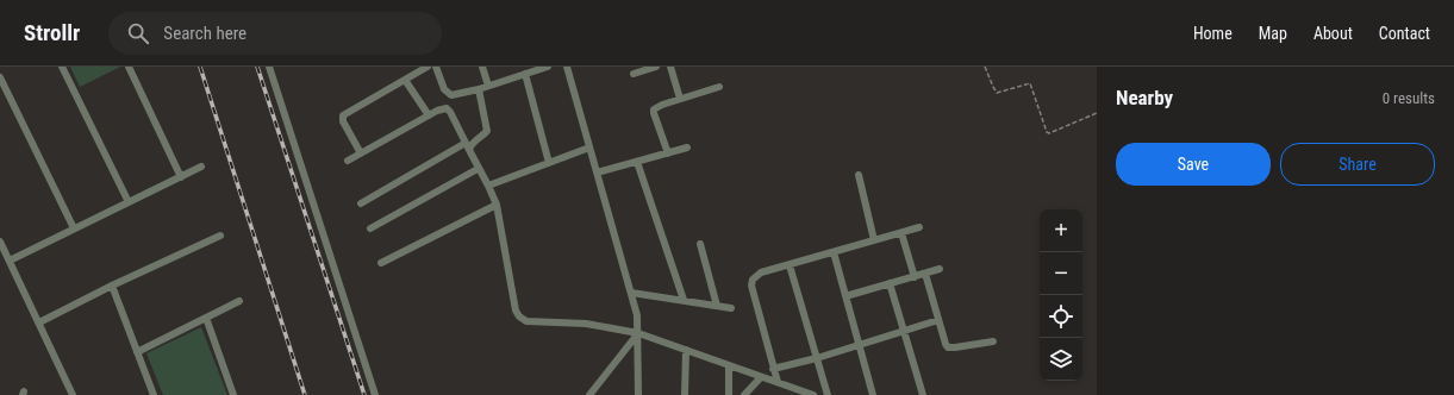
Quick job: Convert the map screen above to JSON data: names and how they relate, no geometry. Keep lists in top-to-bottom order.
{
  "page": {
    "header": "Strollr",
    "search": "Search here",
    "nav": [
      "Home",
      "Map",
      "About",
      "Contact"
    ],
    "heading": ["Nearby", "0 results"],
    "buttons": ["Save", "Share"],
    "map_buttons": ["+", "−"]
  }
}
